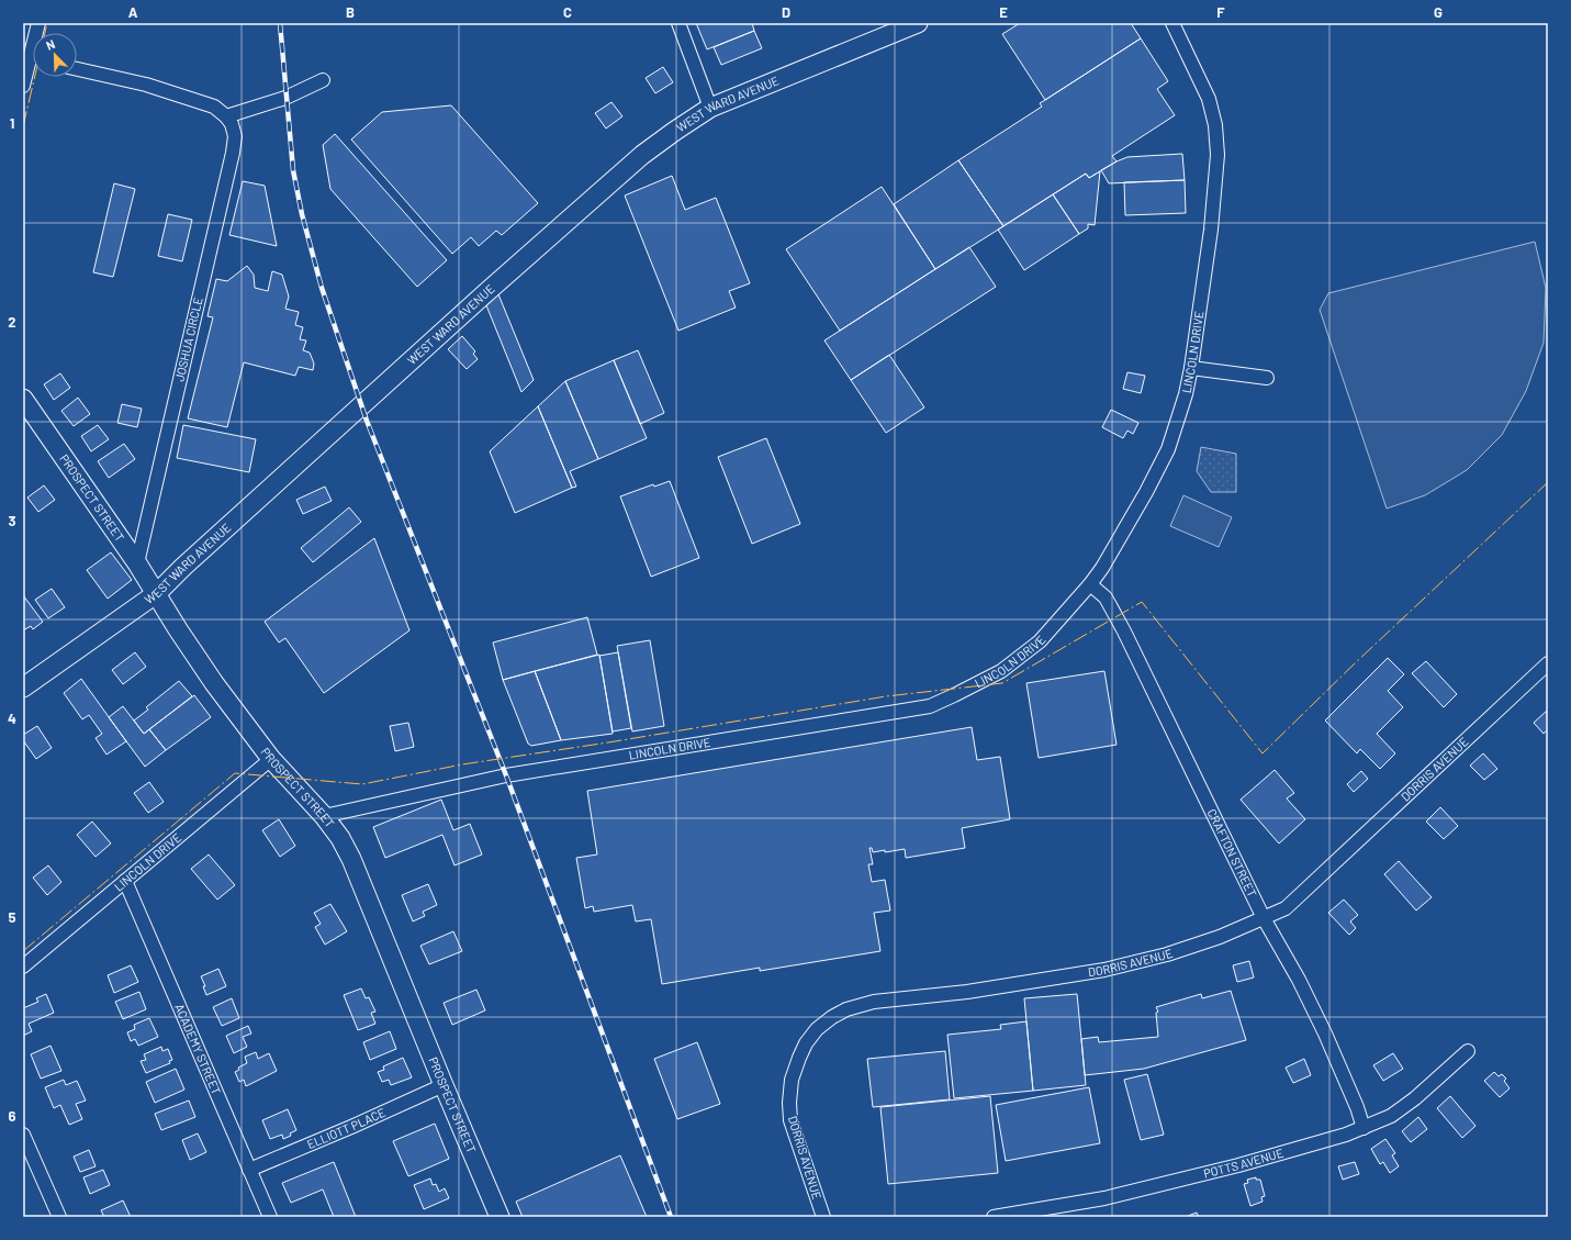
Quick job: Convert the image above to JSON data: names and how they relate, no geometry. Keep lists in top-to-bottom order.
{
  "streets": {
    "street": [
      "WEST WARD AVENUE",
      "JOSHUA CIRCLE",
      "LINCOLN DRIVE",
      "PROSPECT STREET",
      "DORRIS AVENUE",
      "CRAFTON STREET",
      "ACADEMY STREET",
      "ELLIOTT PLACE",
      "POTTS AVENUE"
    ]
  },
  "crossings": [
    ["WEST WARD AVENUE", "PROSPECT STREET"],
    ["JOSHUA CIRCLE", "PROSPECT STREET"],
    ["LINCOLN DRIVE", "PROSPECT STREET"],
    ["LINCOLN DRIVE", "CRAFTON STREET"],
    ["LINCOLN DRIVE", "ACADEMY STREET"],
    ["PROSPECT STREET", "ELLIOTT PLACE"],
    ["DORRIS AVENUE", "CRAFTON STREET"],
    ["CRAFTON STREET", "POTTS AVENUE"],
    ["ACADEMY STREET", "ELLIOTT PLACE"]
  ],
  "north": "top left",
  "grid": {
    "columns": [
      "A",
      "B",
      "C",
      "D",
      "E",
      "F",
      "G"
    ],
    "rows": [
      "1",
      "2",
      "3",
      "4",
      "5",
      "6"
    ]
  }
}
